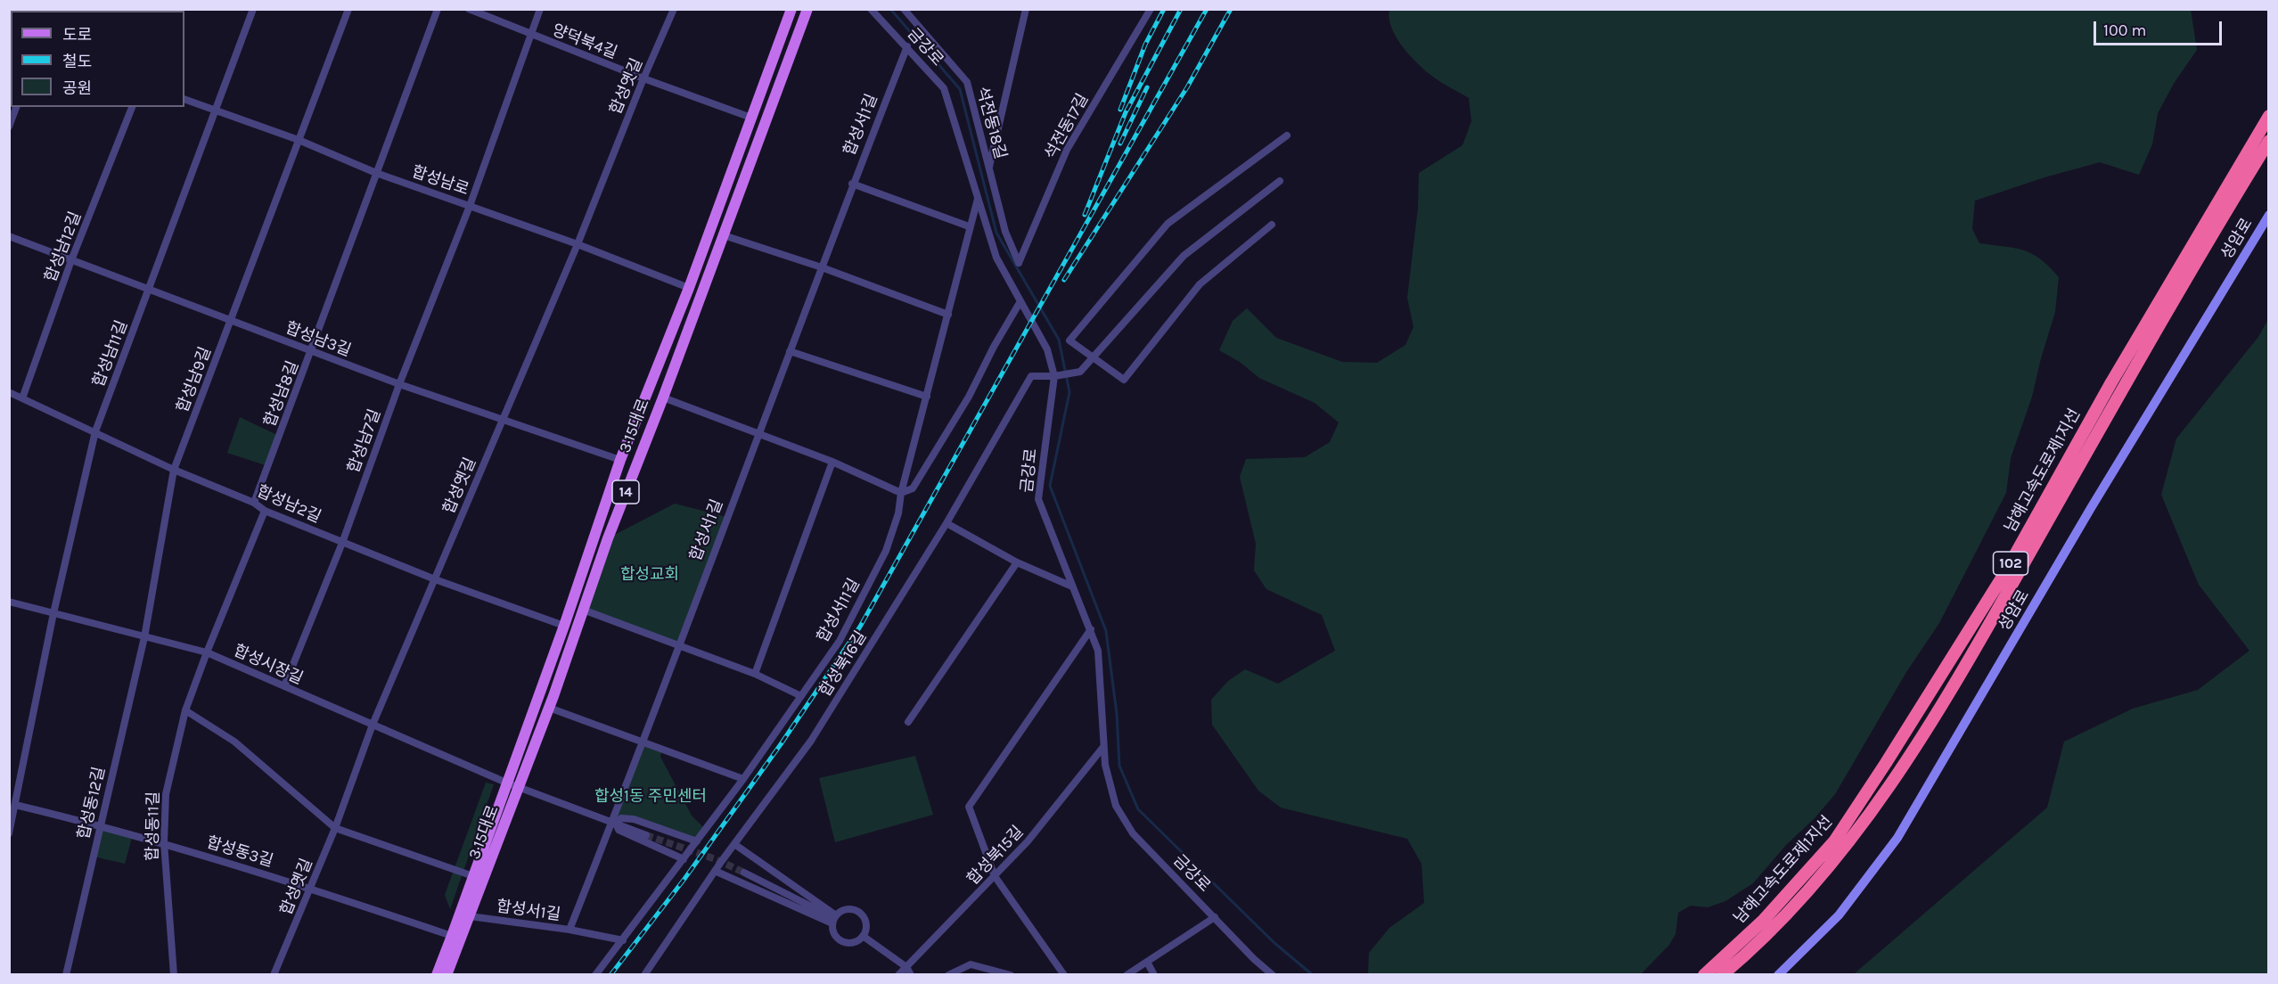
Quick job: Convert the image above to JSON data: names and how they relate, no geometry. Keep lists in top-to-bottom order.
{
  "streets": {
    "highway": ["남해고속도로제1지선", "102"],
    "main road": ["성암로", "3·15대로", "14"],
    "street": [
      "양덕북4길",
      "금강로",
      "합성옛길",
      "석전동18길",
      "합성서1길",
      "석전동17길",
      "합성남로",
      "합성남12길",
      "합성남3길",
      "합성남11길",
      "합성남9길",
      "합성남8길",
      "합성남7길",
      "합성남2길",
      "합성서11길",
      "합성북16길",
      "합성시장길",
      "합성동12길",
      "합성동11길",
      "합성동3길",
      "합성북15길"
    ]
  },
  "crossings": [
    ["양덕북4길", "합성옛길"],
    ["양덕북4길", "3·15대로"],
    ["양덕북4길", "합성남7길"],
    ["금강로", "합성서1길"],
    ["금강로", "합성서11길"],
    ["금강로", "합성북16길"],
    ["금강로", "합성북15길"],
    ["합성옛길", "합성남로"],
    ["합성옛길", "합성남3길"],
    ["합성옛길", "합성남2길"],
    ["합성옛길", "합성시장길"],
    ["합성옛길", "합성동3길"],
    ["석전동18길", "석전동17길"],
    ["합성서1길", "3·15대로"],
    ["합성서1길", "합성시장길"],
    ["합성남로", "합성남11길"],
    ["합성남로", "합성남9길"],
    ["합성남로", "합성남8길"],
    ["합성남로", "3·15대로"],
    ["합성남로", "합성남7길"],
    ["합성남12길", "합성남3길"],
    ["합성남12길", "합성남2길"],
    ["합성남3길", "합성남11길"],
    ["합성남3길", "합성남9길"],
    ["합성남3길", "합성남8길"],
    ["합성남3길", "3·15대로"],
    ["합성남3길", "합성남7길"],
    ["합성남11길", "합성남2길"],
    ["합성남11길", "합성시장길"],
    ["합성남11길", "합성동3길"],
    ["합성남9길", "합성남2길"],
    ["합성남9길", "합성시장길"],
    ["합성남9길", "합성동12길"],
    ["합성남8길", "합성남2길"],
    ["3·15대로", "합성남2길"],
    ["3·15대로", "합성시장길"],
    ["3·15대로", "합성동3길"],
    ["합성남7길", "합성남2길"],
    ["합성남7길", "합성시장길"],
    ["합성시장길", "합성동12길"],
    ["합성시장길", "합성동11길"],
    ["합성동12길", "합성동3길"],
    ["합성동11길", "합성동3길"]
  ],
  "parks": ["합성교회", "합성1동 주민센터"],
  "legend": ["도로", "철도", "공원"],
  "scale_bar": "100 m"
}
